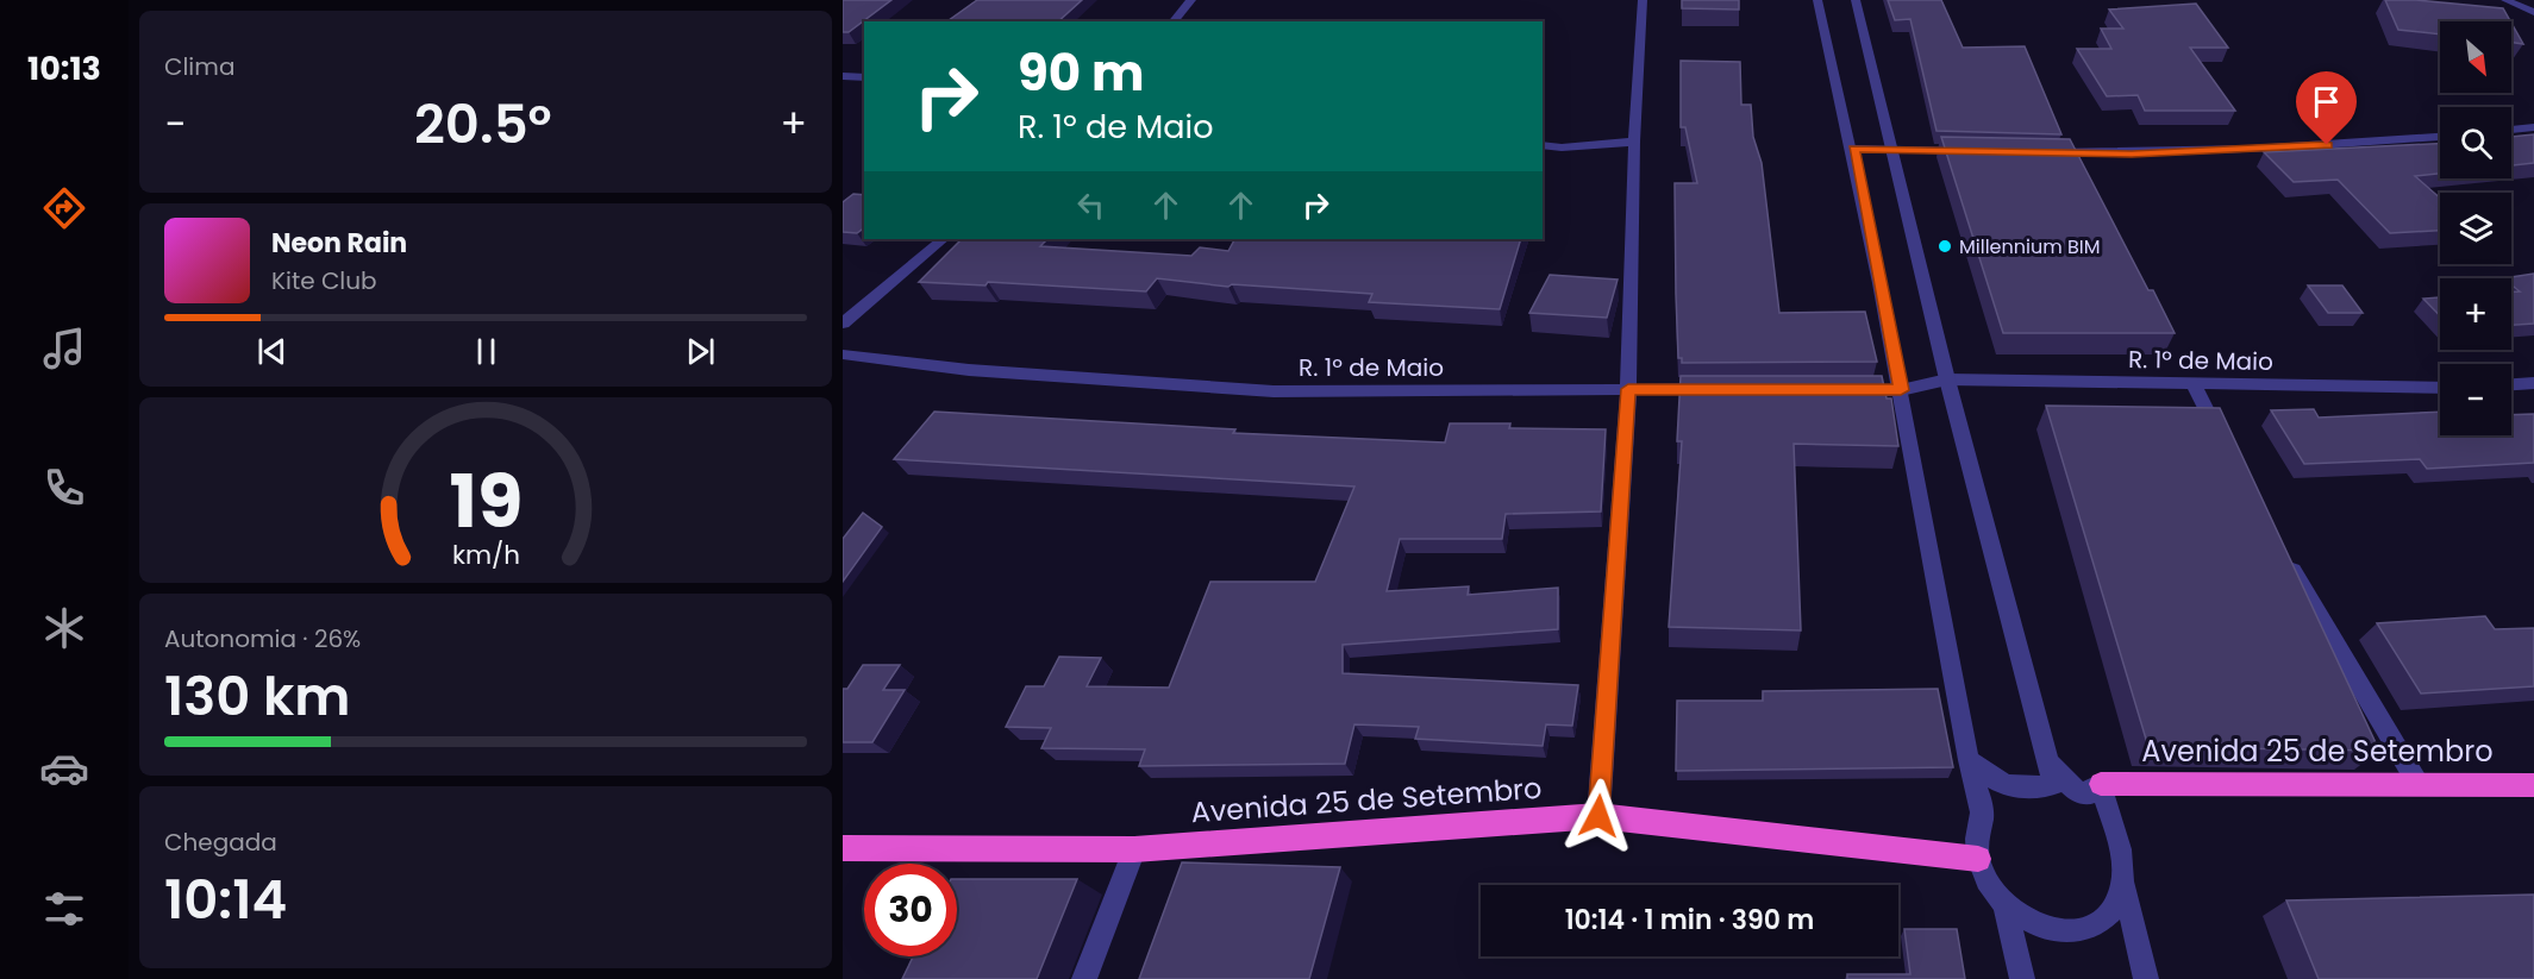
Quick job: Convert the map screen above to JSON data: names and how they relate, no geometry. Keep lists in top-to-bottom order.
{
  "streets": {
    "highway": ["Avenida 25 de Setembro"],
    "street": ["R. 1º de Maio"]
  },
  "places": ["Millennium BIM"],
  "north": "bottom right",
  "page": {
    "tabs": "10:13",
    "tile": [
      "Clima",
      ["Autonomia · 26%", "130 km"],
      ["Chegada", "10:14"]
    ],
    "map_buttons": ["+", "−"],
    "turn": ["90 m", "R. 1º de Maio"],
    "heat": ["−", "20.5°", "+"],
    "song": ["Neon Rain", "Kite Club"],
    "limit": "30",
    "trip": "10:14 · 1 min · 390 m",
    "gauge": ["19", "km/h"]
  }
}
